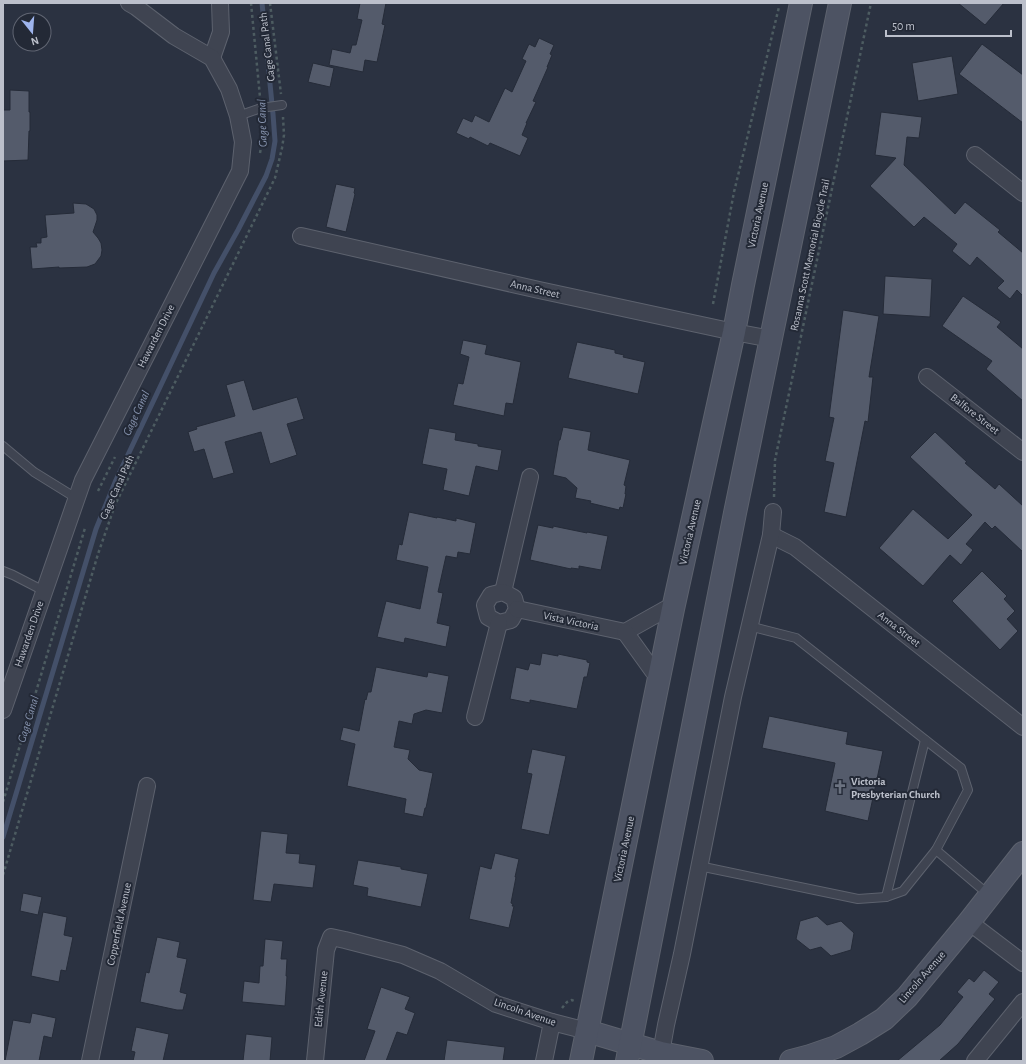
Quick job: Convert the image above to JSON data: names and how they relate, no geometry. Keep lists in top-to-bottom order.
{
  "streets": {
    "main road": ["Victoria Avenue", "Lincoln Avenue"],
    "street": [
      "Anna Street",
      "Hawarden Drive",
      "Balfore Street",
      "Vista Victoria",
      "Copperfield Avenue",
      "Edith Avenue"
    ],
    "path": ["Gage Canal Path", "Rosanna Scott Memorial Bicycle Trail"]
  },
  "crossings": [
    ["Victoria Avenue", "Anna Street"],
    ["Victoria Avenue", "Lincoln Avenue"],
    ["Lincoln Avenue", "Edith Avenue"]
  ],
  "water": ["Gage Canal"],
  "places": {
    "church": ["Victoria Presbyterian Church"]
  },
  "scale_bar": "50 m",
  "north": "bottom"
}
